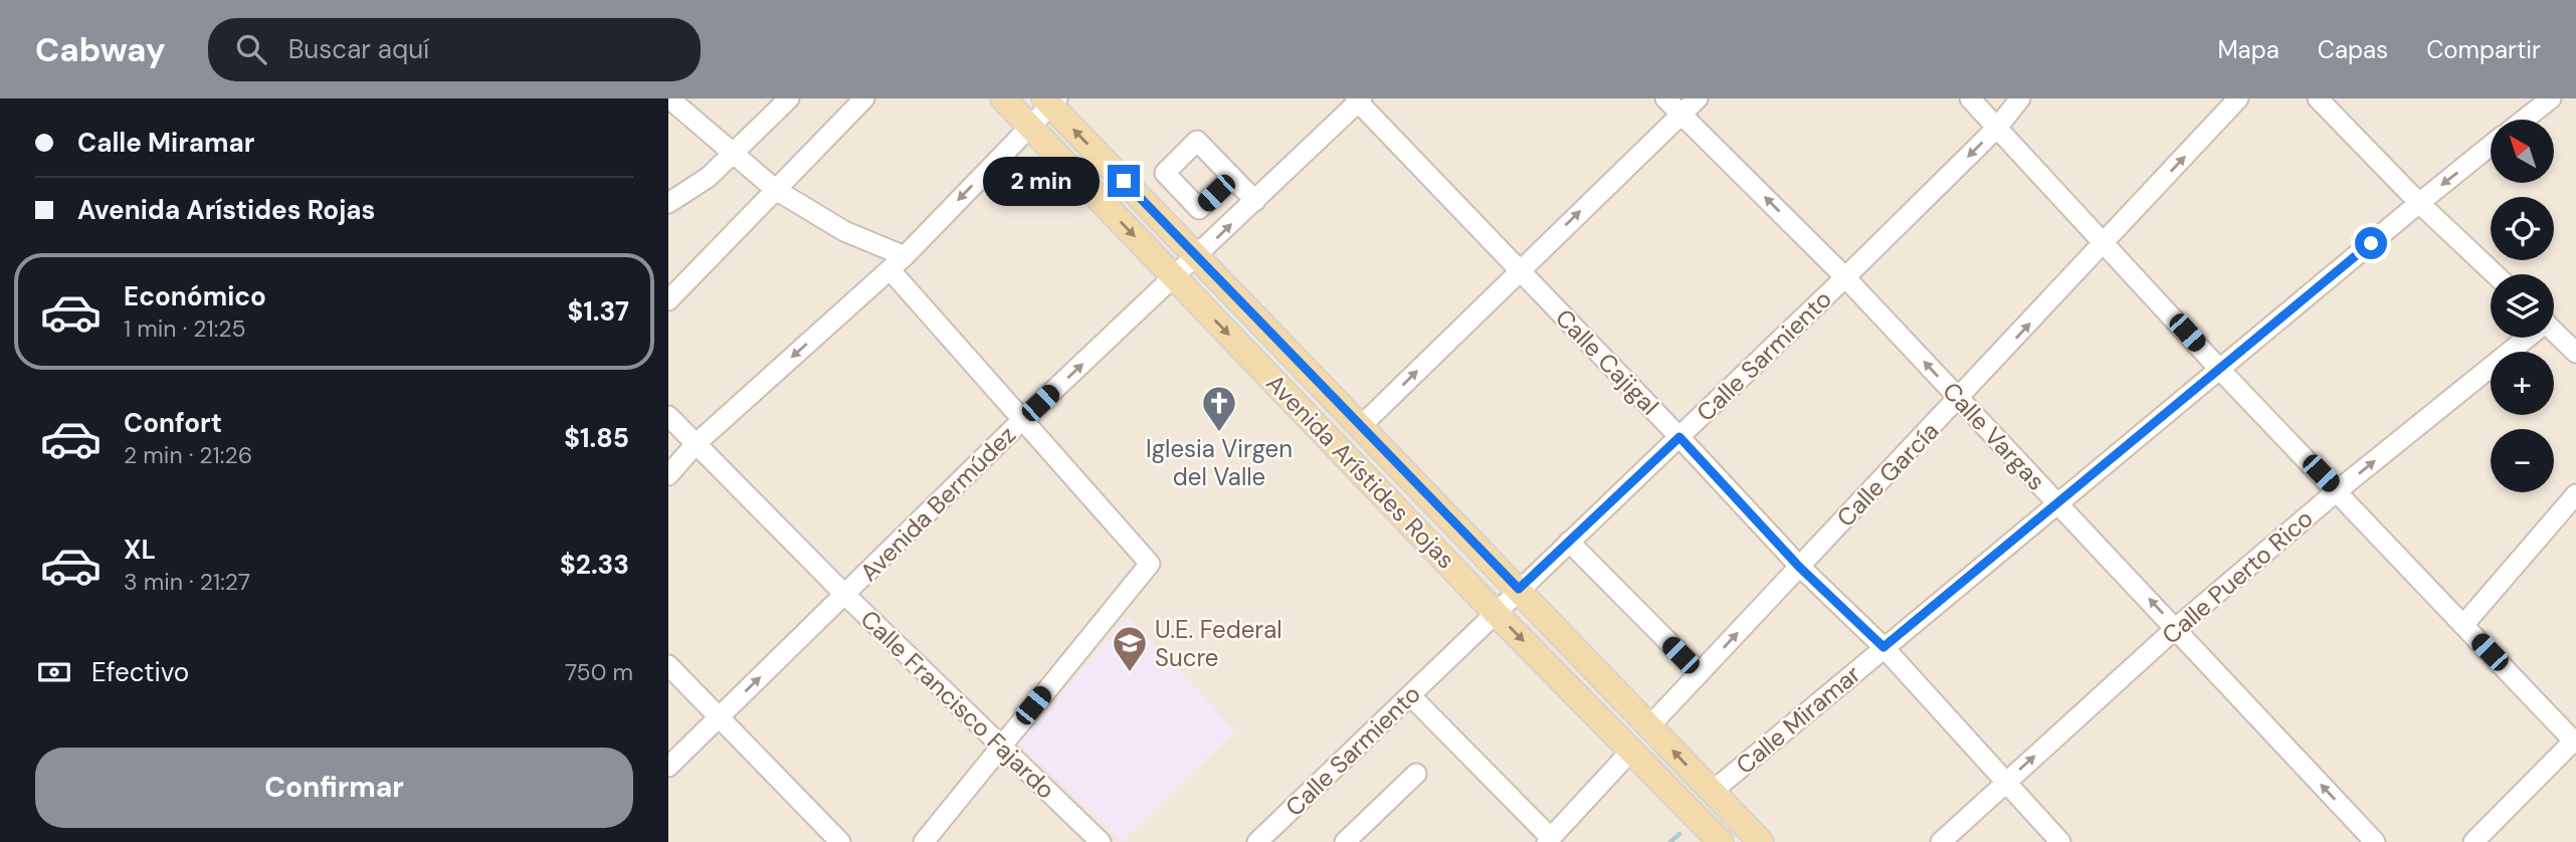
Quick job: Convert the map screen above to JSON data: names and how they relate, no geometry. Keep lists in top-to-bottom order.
{
  "streets": {
    "main road": ["Avenida Arístides Rojas"],
    "street": [
      "Calle Sarmiento",
      "Calle Cajigal",
      "Calle Vargas",
      "Calle García",
      "Avenida Bermúdez",
      "Calle Puerto Rico",
      "Calle Francisco Fajardo",
      "Calle Miramar"
    ]
  },
  "crossings": [
    ["Calle Sarmiento", "Calle Cajigal"],
    ["Calle Sarmiento", "Calle Vargas"],
    ["Calle Sarmiento", "Avenida Arístides Rojas"],
    ["Calle Cajigal", "Calle García"],
    ["Calle Cajigal", "Avenida Bermúdez"],
    ["Calle Cajigal", "Calle Puerto Rico"],
    ["Calle Cajigal", "Calle Miramar"],
    ["Calle Vargas", "Calle García"],
    ["Calle Vargas", "Calle Puerto Rico"],
    ["Calle Vargas", "Calle Miramar"],
    ["Avenida Arístides Rojas", "Calle García"],
    ["Avenida Arístides Rojas", "Avenida Bermúdez"],
    ["Avenida Arístides Rojas", "Calle Miramar"],
    ["Avenida Bermúdez", "Calle Francisco Fajardo"]
  ],
  "one_way": [
    "Calle Vargas",
    "Calle García",
    "Avenida Bermúdez",
    "Calle Puerto Rico"
  ],
  "places": {
    "church": ["Iglesia Virgen del Valle"],
    "school or university": ["U.E. Federal Sucre"]
  },
  "north": "top left",
  "page": {
    "header": "Cabway",
    "search": "Buscar aquí",
    "nav": ["Mapa", "Capas", "Compartir"],
    "banner": ["Calle Miramar", "Avenida Arístides Rojas"],
    "map_buttons": ["+", "−"],
    "bubble": "2 min",
    "list": [
      {
        "name": "Económico",
        "note": "1 min · 21:25",
        "value": "$1.37"
      },
      {
        "name": "Confort",
        "note": "2 min · 21:26",
        "value": "$1.85"
      },
      {
        "name": "XL",
        "note": "3 min · 21:27",
        "value": "$2.33"
      }
    ],
    "pay": ["Efectivo", "750 m"],
    "buttons": "Confirmar"
  }
}
